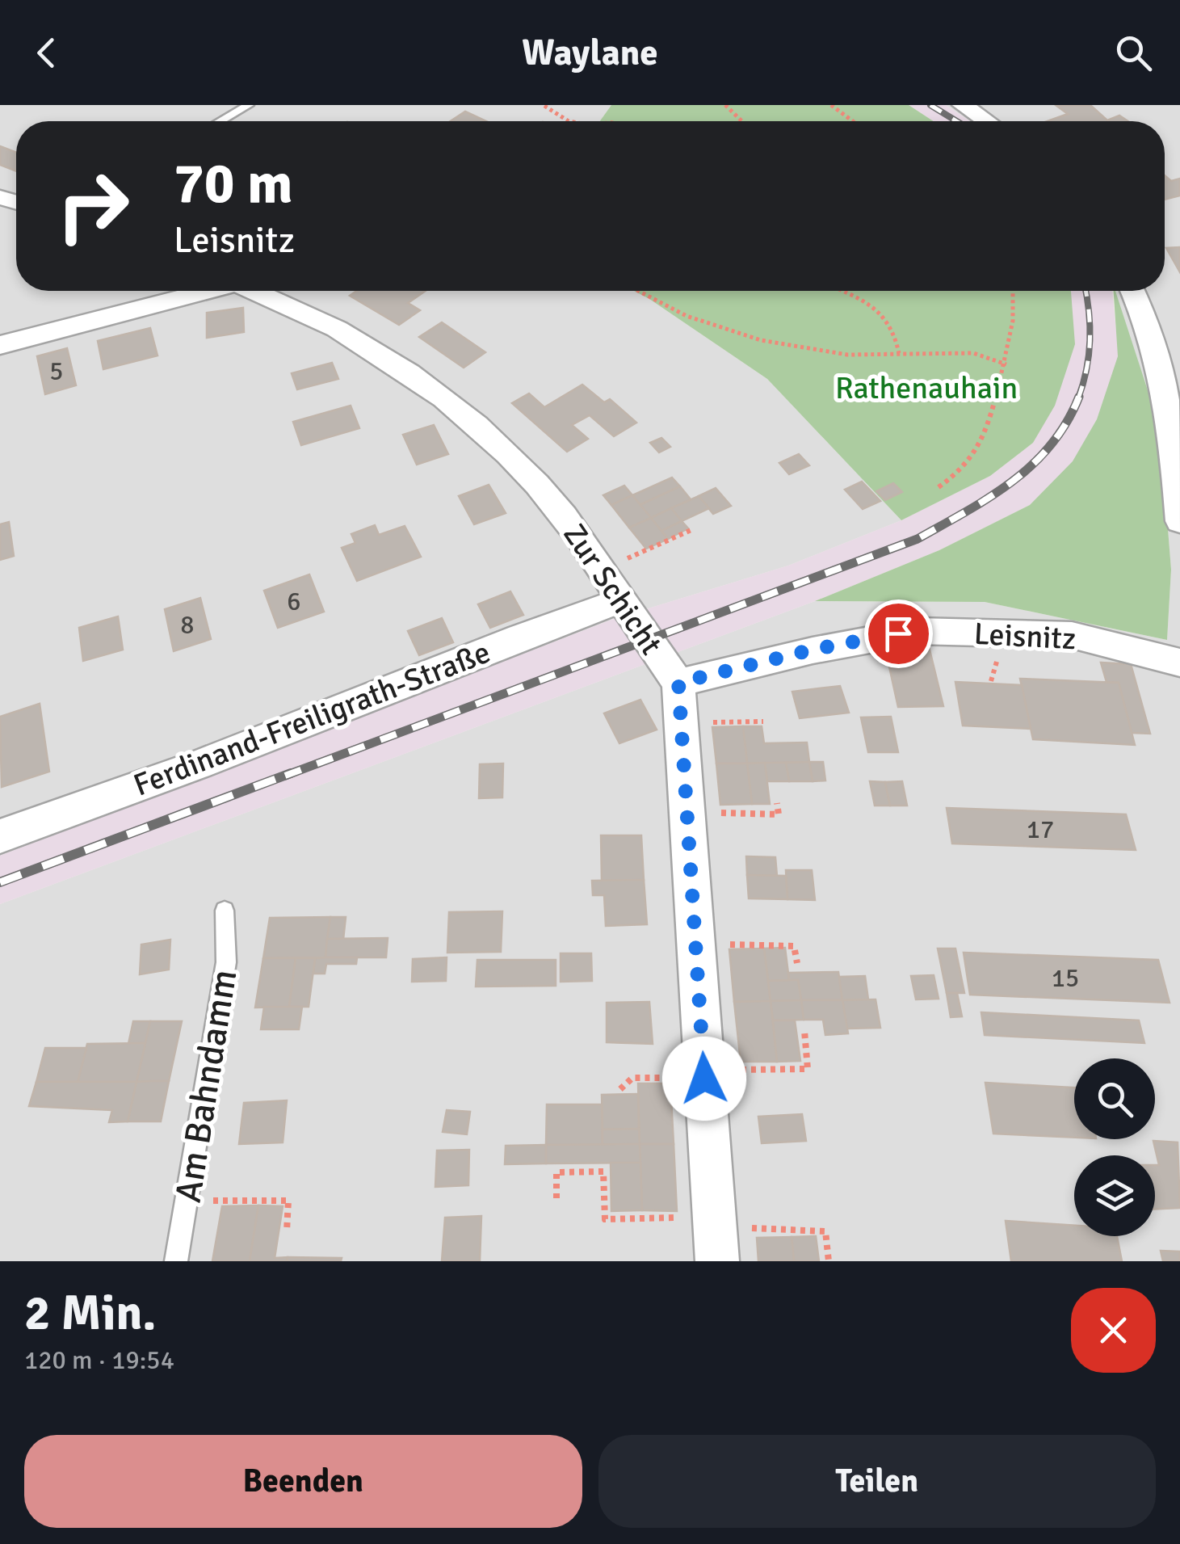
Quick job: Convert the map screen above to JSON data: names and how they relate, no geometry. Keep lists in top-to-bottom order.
{
  "streets": {
    "street": ["Zur Schicht", "Leisnitz", "Ferdinand-Freiligrath-Straße"],
    "lane": ["Am Bahndamm"]
  },
  "crossings": [
    ["Zur Schicht", "Leisnitz"],
    ["Zur Schicht", "Ferdinand-Freiligrath-Straße"]
  ],
  "parks": ["Rathenauhain"],
  "house_numbers": [
    "5",
    "6",
    "8",
    "17",
    "15"
  ],
  "page": {
    "header": "Waylane",
    "turn": ["70 m", "Leisnitz"],
    "heading": ["2 Min.", "120 m · 19:54"],
    "buttons": ["Beenden", "Teilen"]
  }
}
